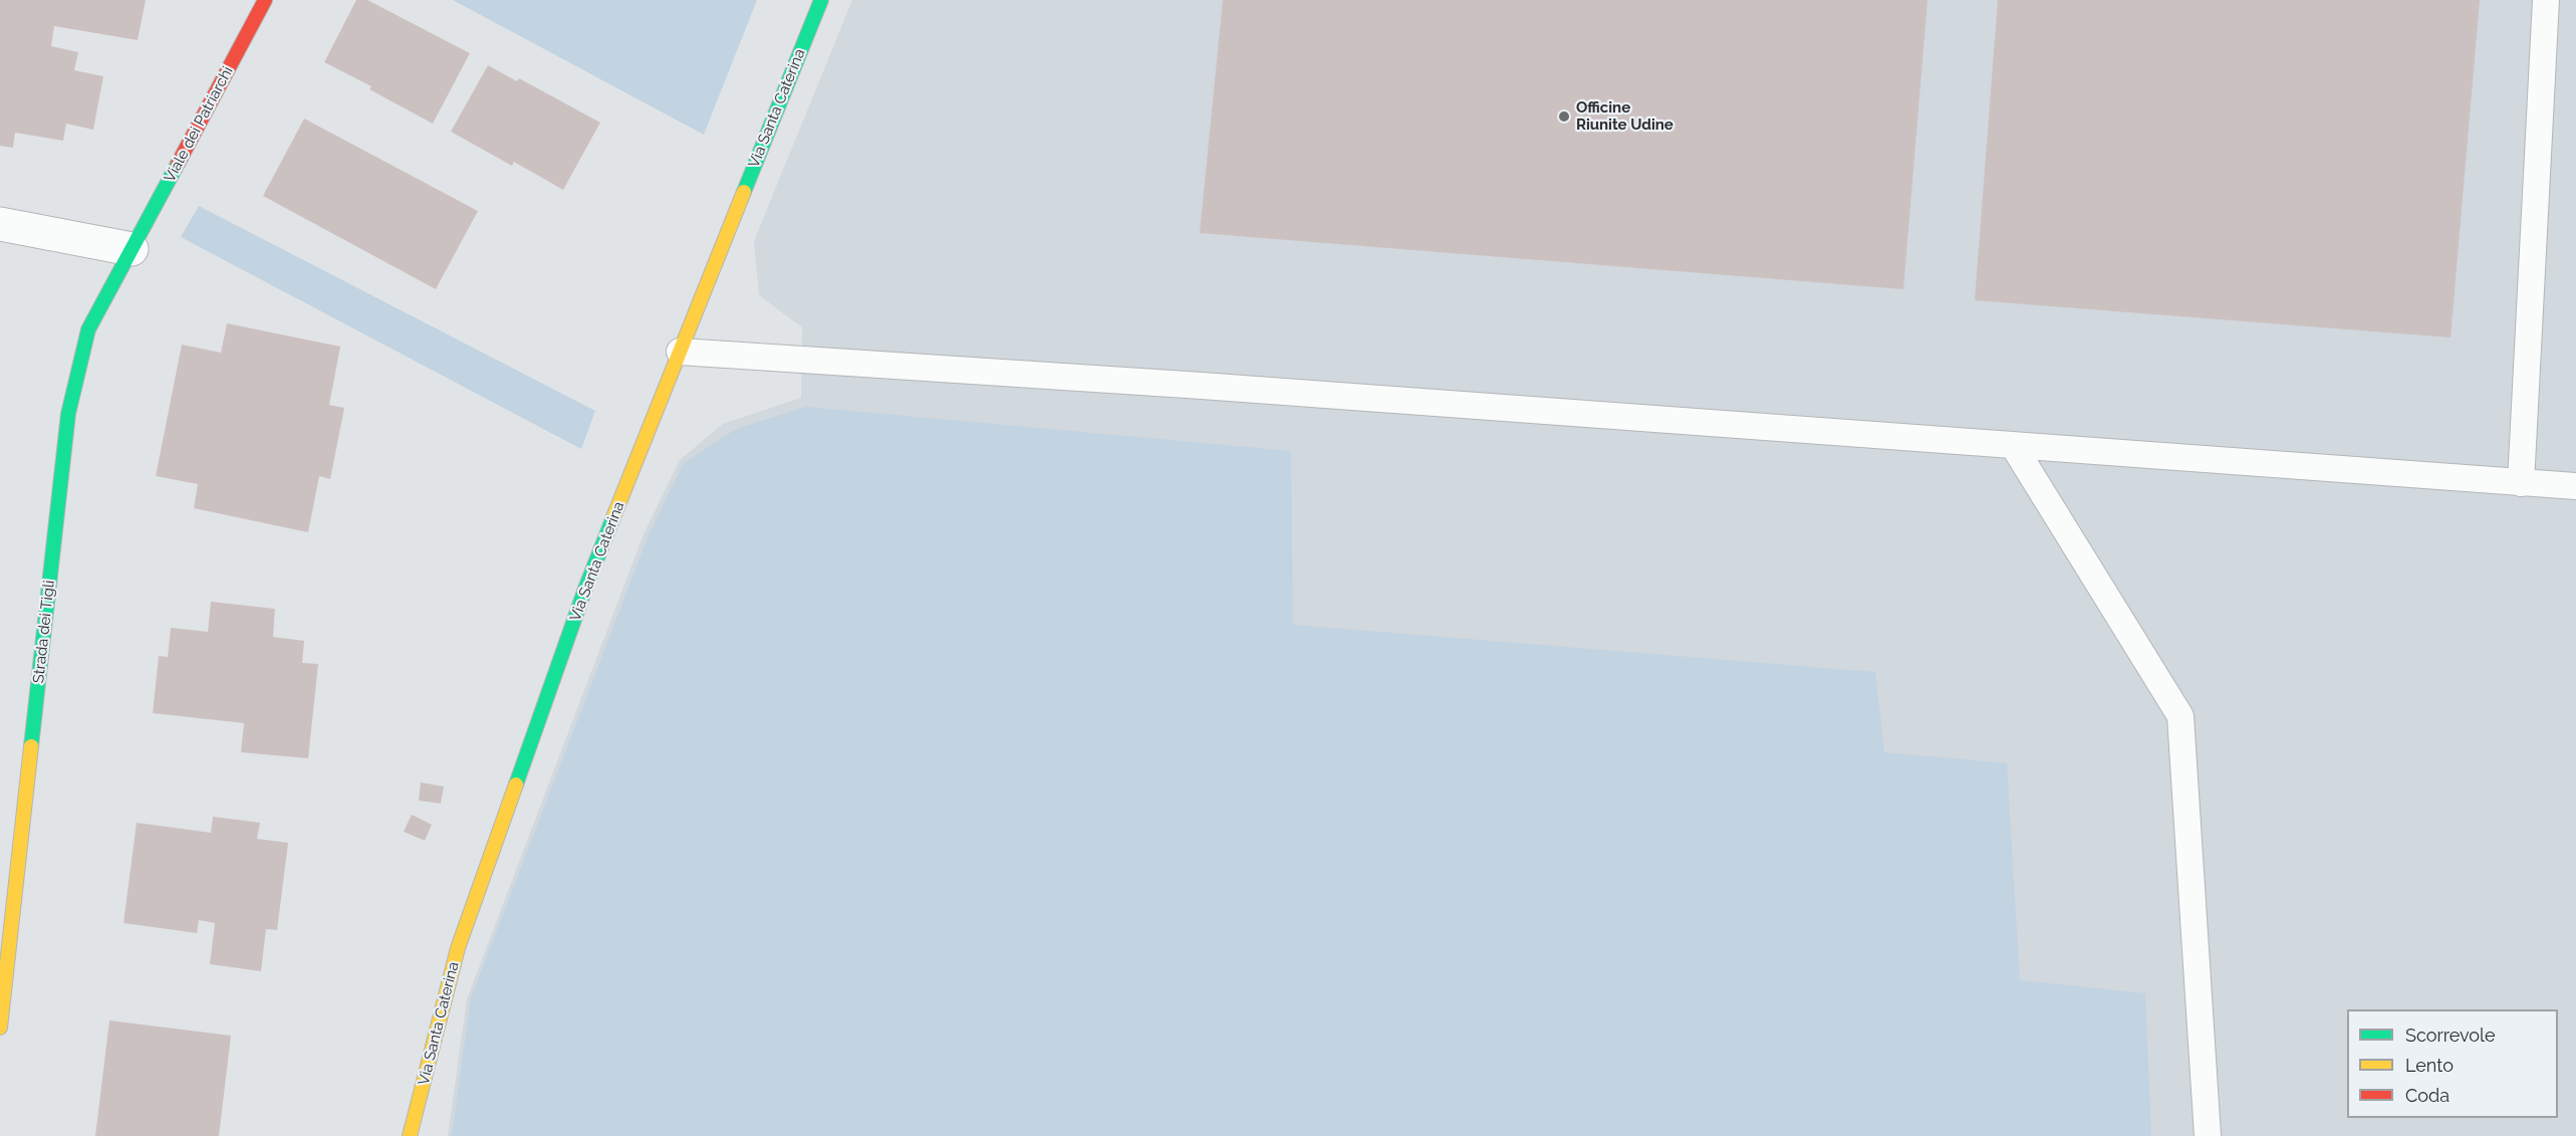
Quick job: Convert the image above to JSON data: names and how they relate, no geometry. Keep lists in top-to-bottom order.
{
  "streets": {
    "street": ["Via Santa Caterina", "Viale dei Patriarchi", "Strada dei Tigli"]
  },
  "crossings": [
    ["Viale dei Patriarchi", "Strada dei Tigli"]
  ],
  "places": ["Officine Riunite Udine"],
  "legend": ["Scorrevole", "Lento", "Coda"]
}
